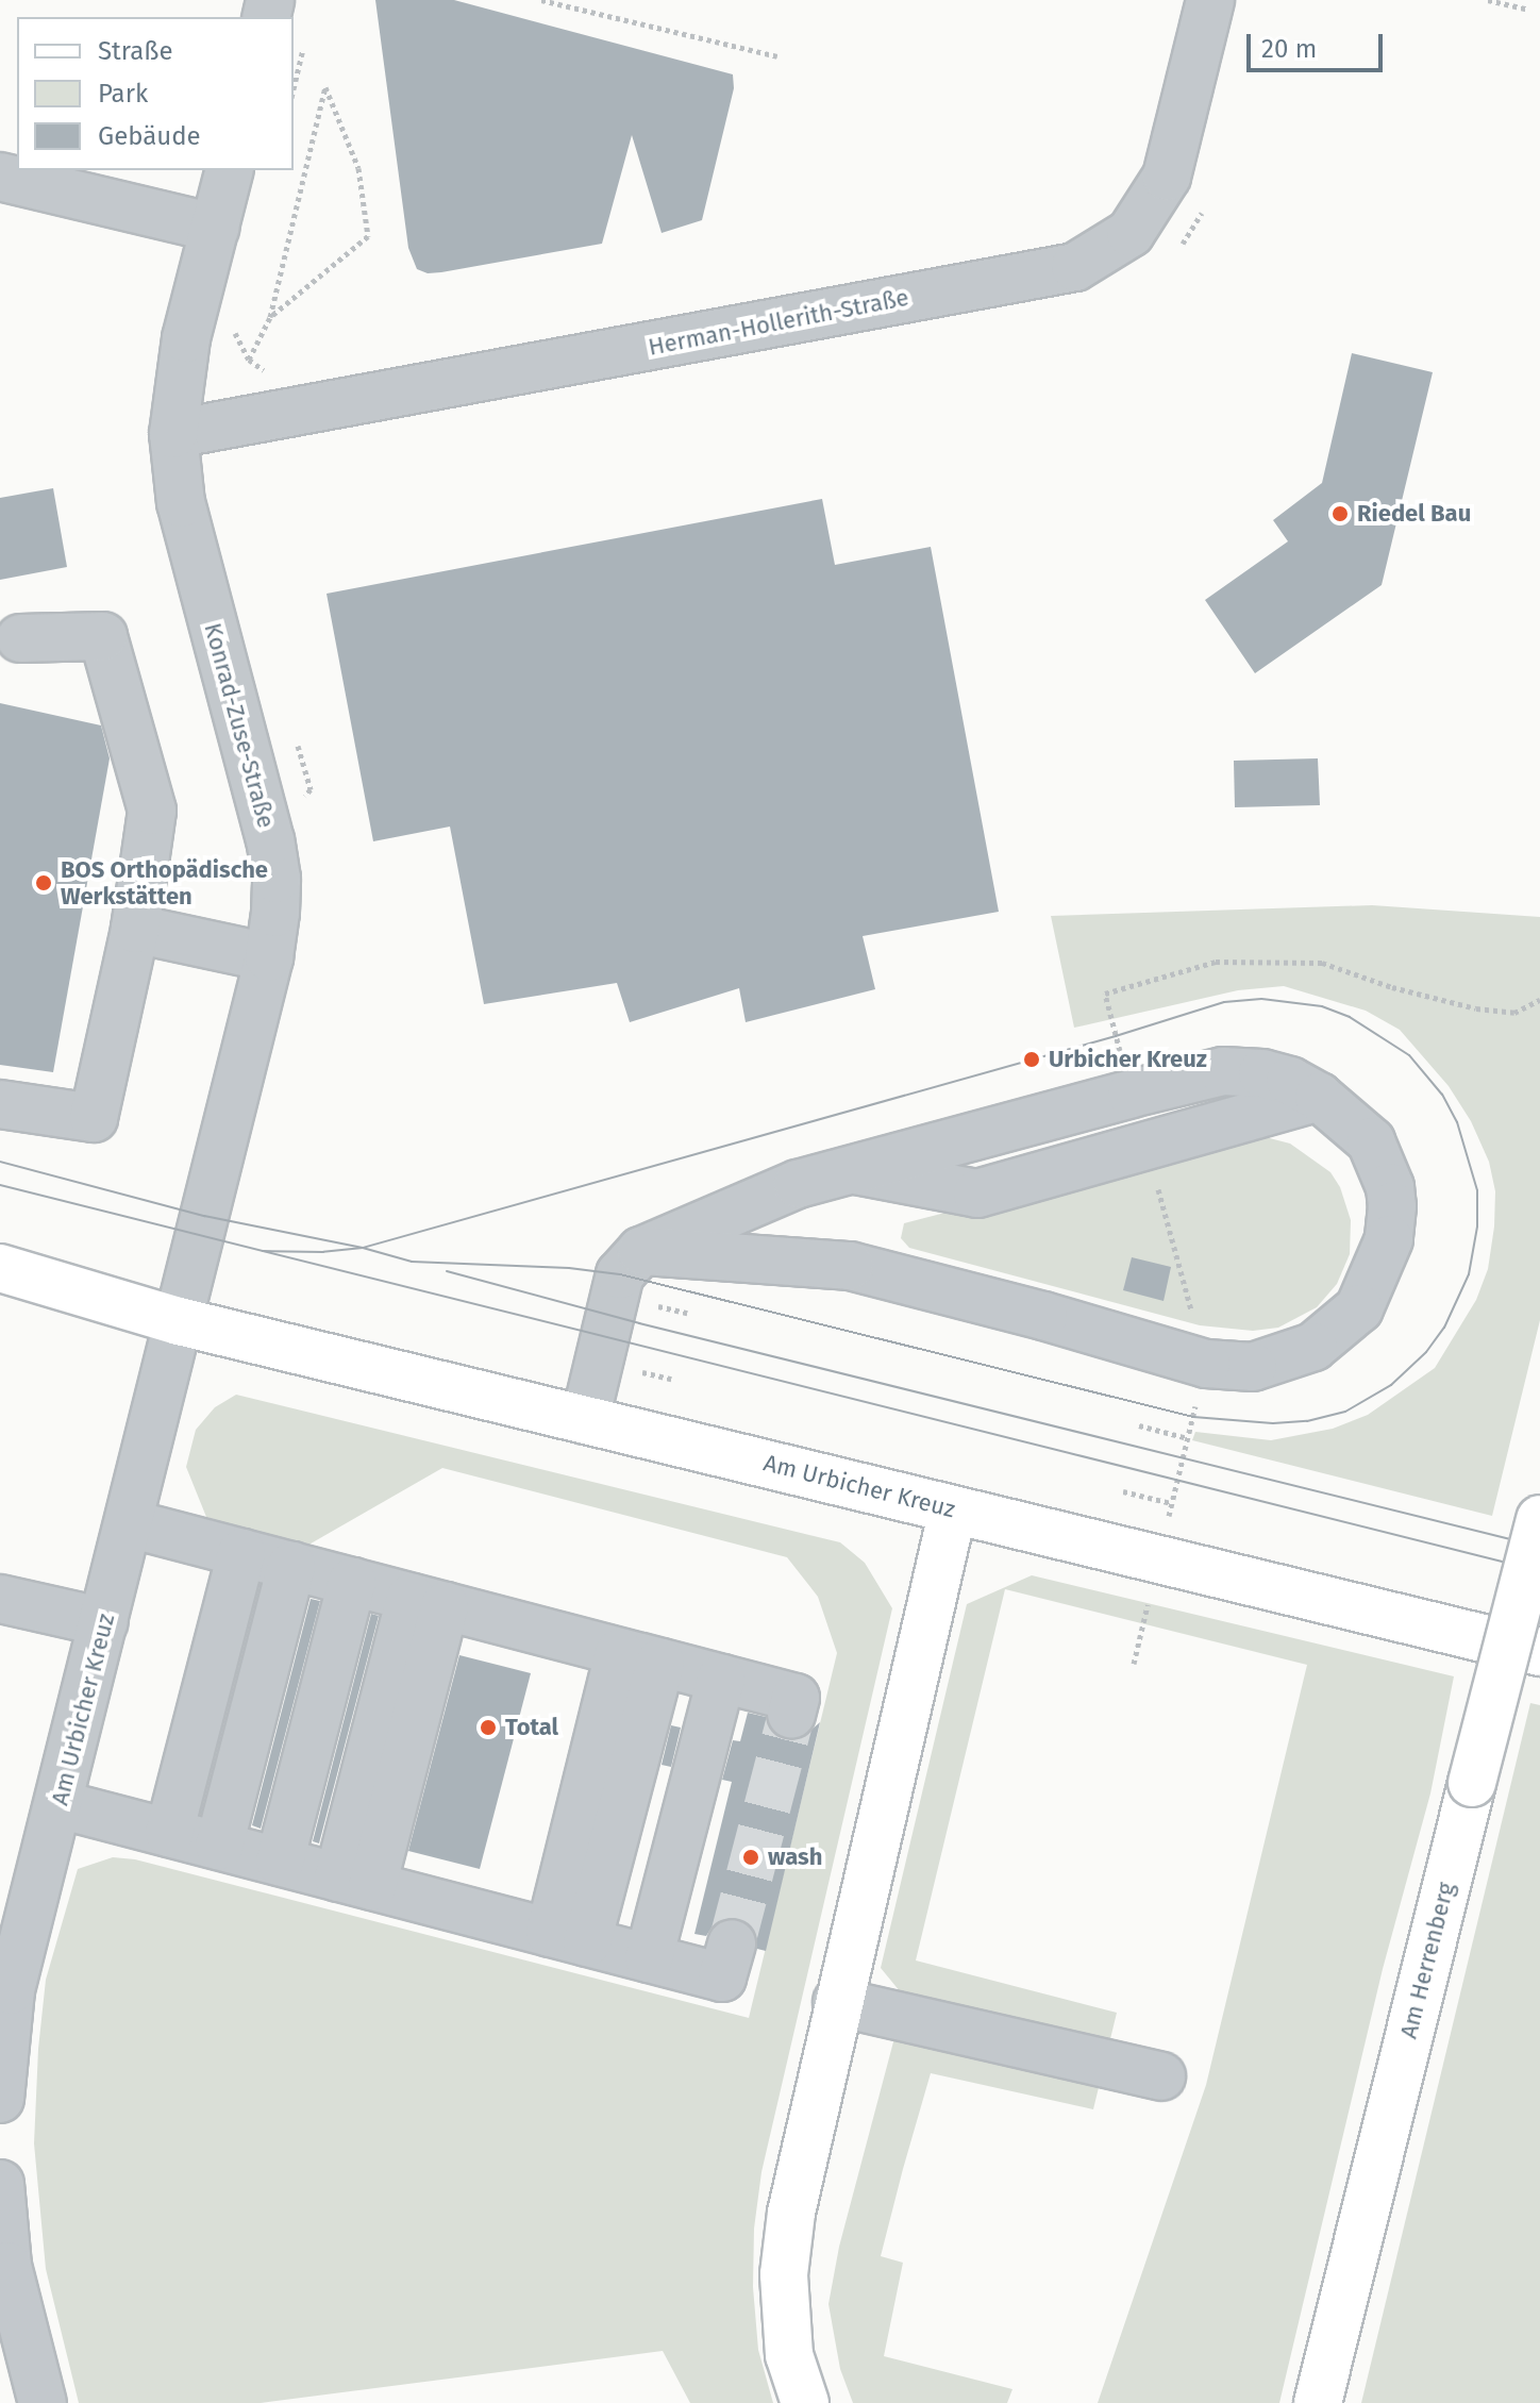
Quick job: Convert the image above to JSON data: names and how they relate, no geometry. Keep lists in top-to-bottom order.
{
  "streets": {
    "main road": ["Am Urbicher Kreuz", "Am Herrenberg"],
    "street": ["Herman-Hollerith-Straße", "Konrad-Zuse-Straße"]
  },
  "crossings": [
    ["Herman-Hollerith-Straße", "Konrad-Zuse-Straße"],
    ["Konrad-Zuse-Straße", "Am Urbicher Kreuz"]
  ],
  "places": [
    "Riedel Bau",
    "BOS Orthopädische Werkstätten",
    "Urbicher Kreuz",
    "Total",
    "wash"
  ],
  "legend": ["Straße", "Park", "Gebäude"],
  "scale_bar": "20 m"
}
